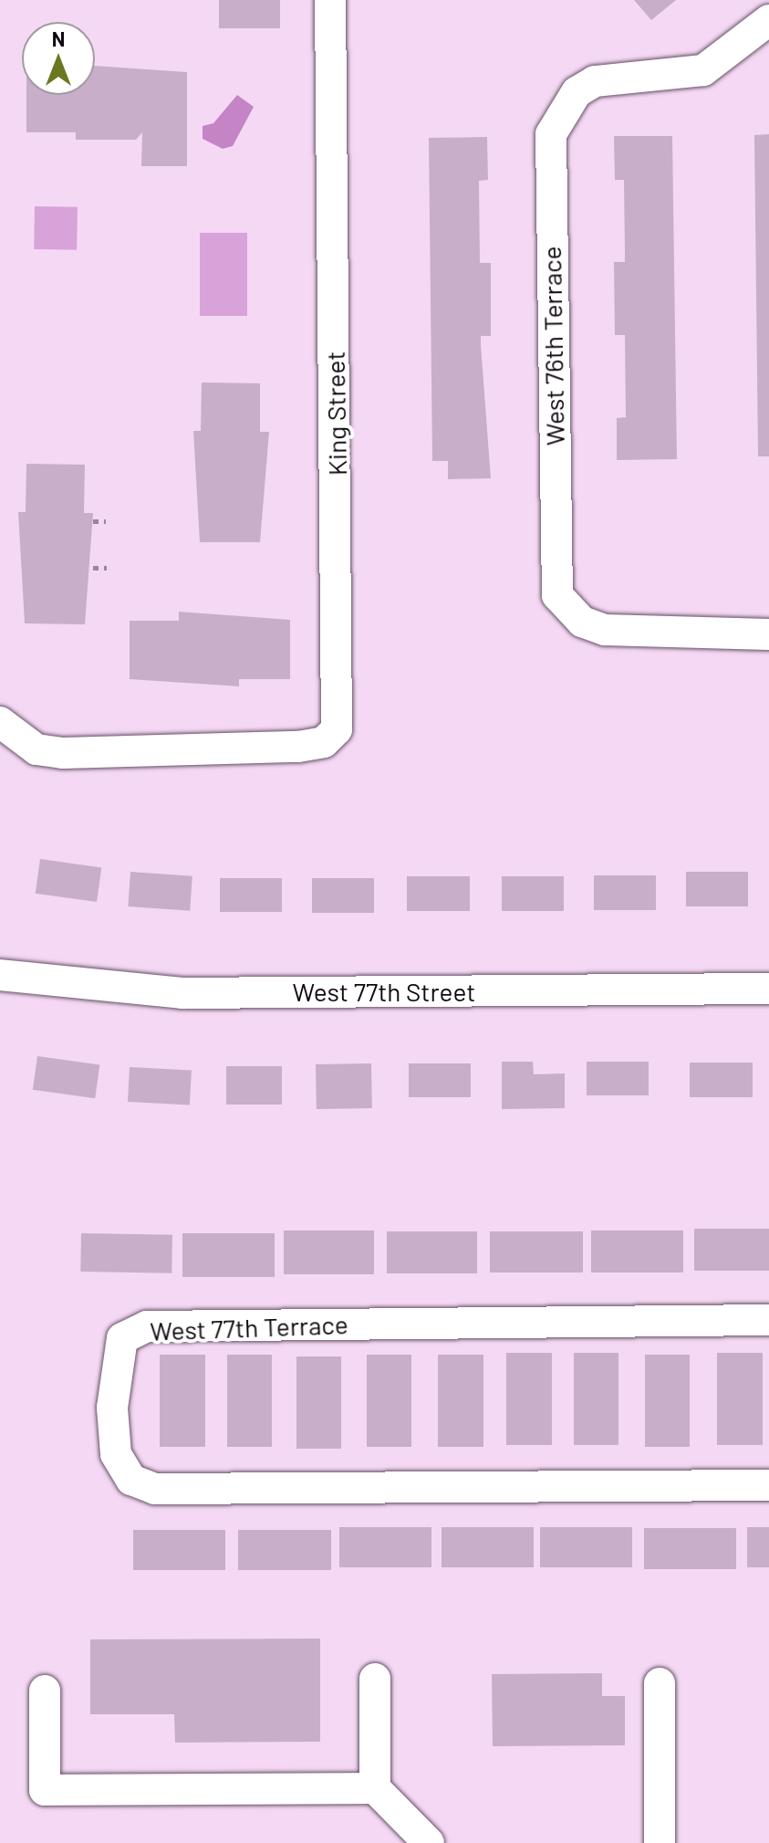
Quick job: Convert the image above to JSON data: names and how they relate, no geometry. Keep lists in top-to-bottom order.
{
  "streets": {
    "street": [
      "West 76th Terrace",
      "King Street",
      "West 77th Street",
      "West 77th Terrace"
    ]
  },
  "north": "top"
}
